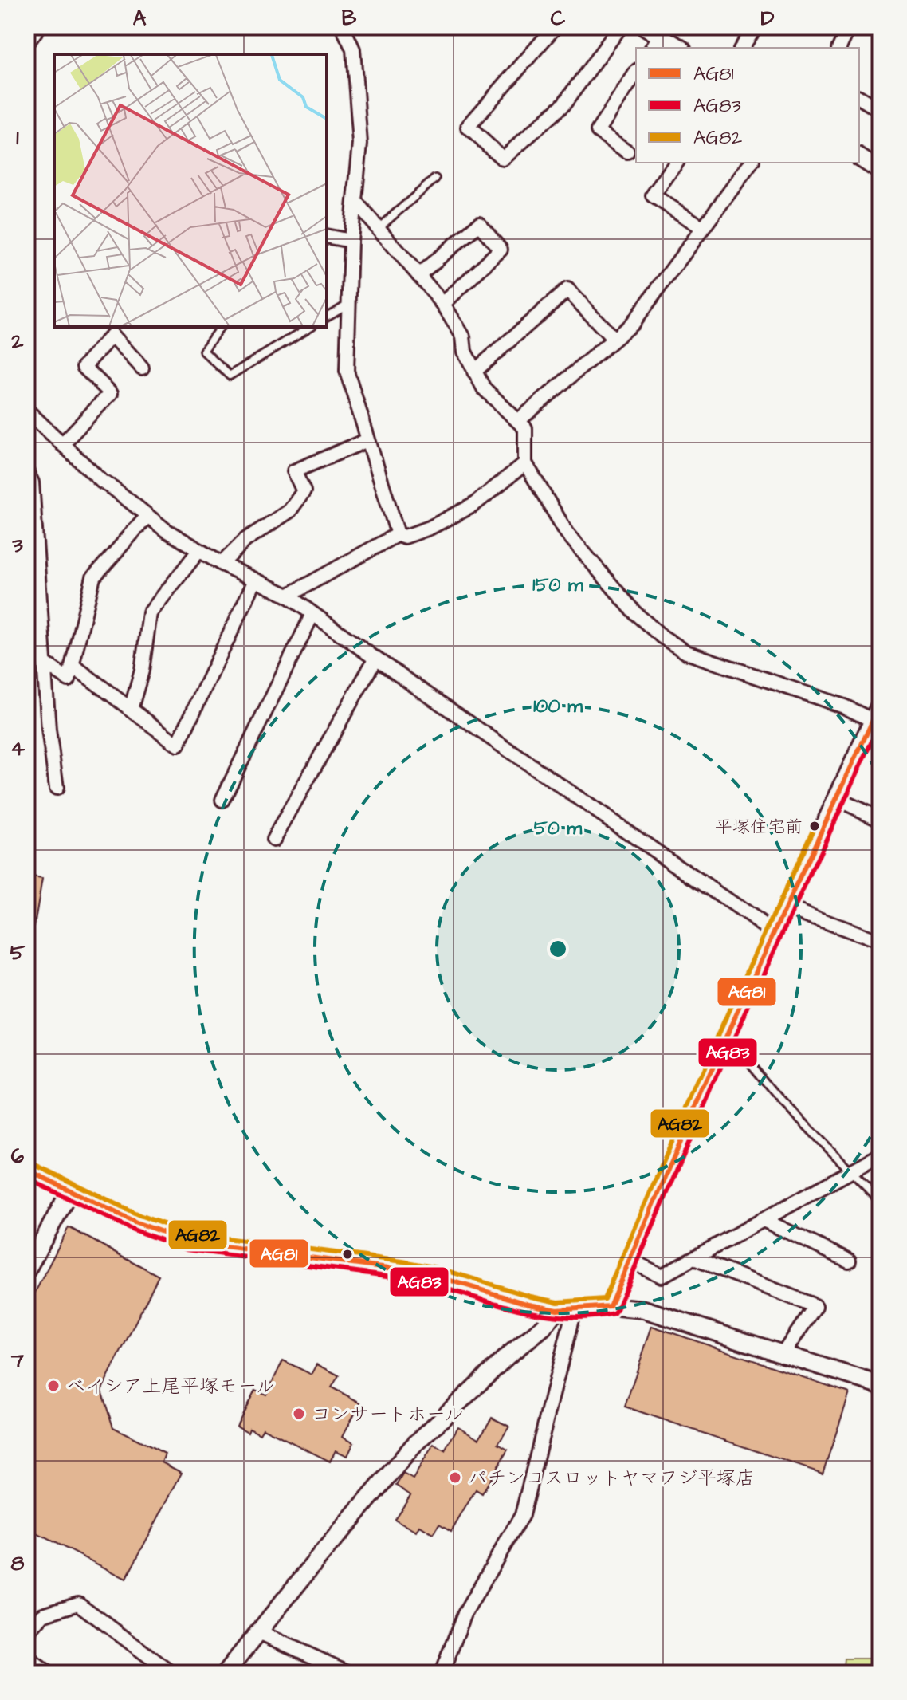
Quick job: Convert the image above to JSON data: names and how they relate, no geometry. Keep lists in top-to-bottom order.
{
  "places": [
    "平塚住宅前",
    "ベイシア上尾平塚モール",
    "コンサートホール",
    "パチンコスロットヤマフジ平塚店"
  ],
  "lines": ["transit line AG81", "transit line AG83", "transit line AG82"],
  "legend": ["AG81", "AG83", "AG82"],
  "grid": {
    "columns": [
      "A",
      "B",
      "C",
      "D"
    ],
    "rows": [
      "1",
      "2",
      "3",
      "4",
      "5",
      "6",
      "7",
      "8"
    ]
  },
  "rings": ["150 m", "100 m", "50 m"]
}
